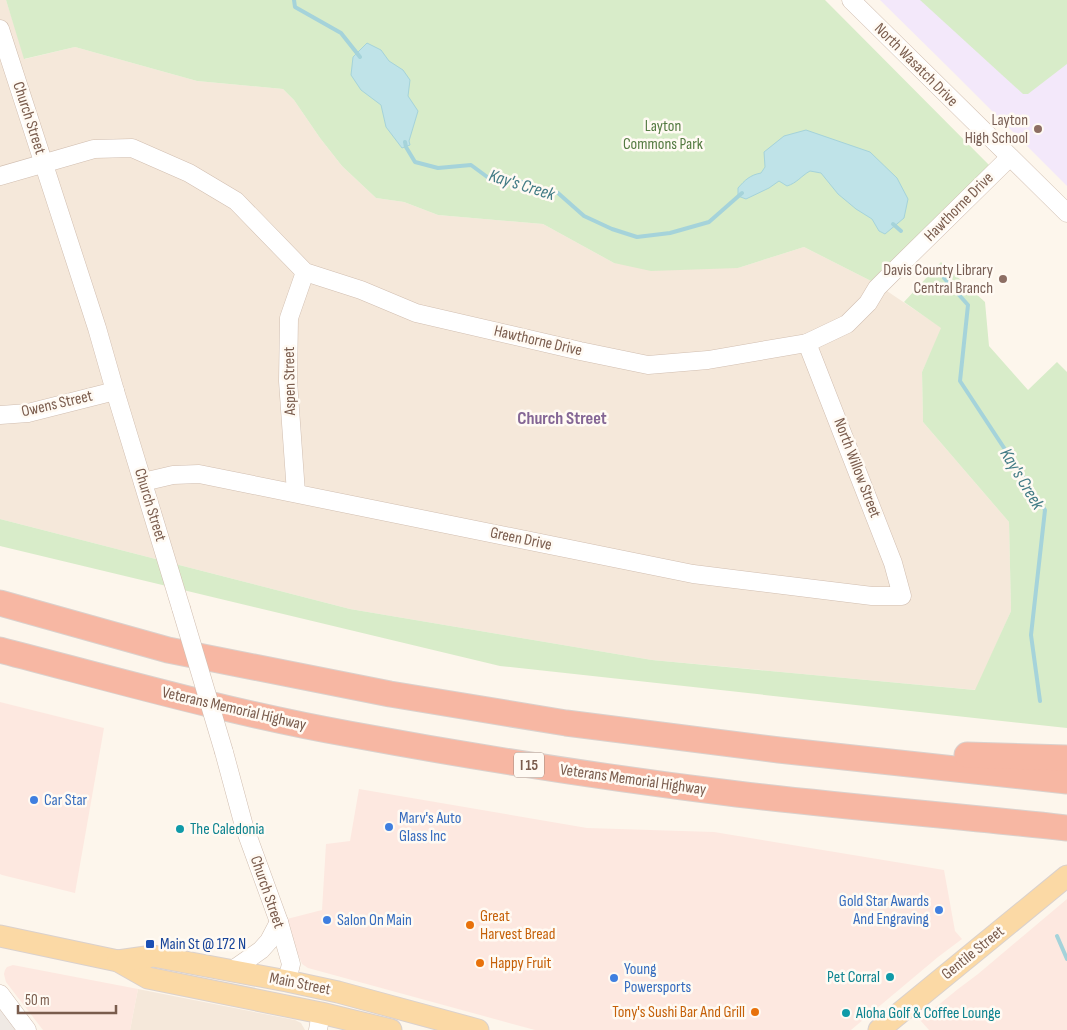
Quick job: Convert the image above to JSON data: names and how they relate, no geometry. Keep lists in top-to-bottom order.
{
  "streets": {
    "highway": ["Veterans Memorial Highway", "I 15"],
    "main road": ["Gentile Street", "Main Street"],
    "street": [
      "North Wasatch Drive",
      "Church Street",
      "Hawthorne Drive",
      "Aspen Street",
      "Owens Street",
      "North Willow Street",
      "Green Drive"
    ]
  },
  "crossings": [
    ["North Wasatch Drive", "Hawthorne Drive"],
    ["Church Street", "Hawthorne Drive"],
    ["Church Street", "Owens Street"],
    ["Church Street", "Green Drive"],
    ["Church Street", "Main Street"],
    ["Hawthorne Drive", "Aspen Street"],
    ["Hawthorne Drive", "North Willow Street"],
    ["Aspen Street", "Green Drive"],
    ["North Willow Street", "Green Drive"]
  ],
  "districts": ["Church Street"],
  "water": ["Kay's Creek"],
  "parks": ["Layton Commons Park"],
  "places": {
    "other": [
      "Layton High School",
      "Davis County Library Central Branch",
      "Car Star",
      "Marv's Auto Glass Inc",
      "The Caledonia",
      "Gold Star Awards And Engraving",
      "Salon On Main",
      "Great Harvest Bread",
      "Happy Fruit",
      "Pet Corral",
      "Young Powersports",
      "Tony's Sushi Bar And Grill",
      "Aloha Golf & Coffee Lounge"
    ],
    "transit": ["Main St @ 172 N"]
  },
  "scale_bar": "50 m"
}
